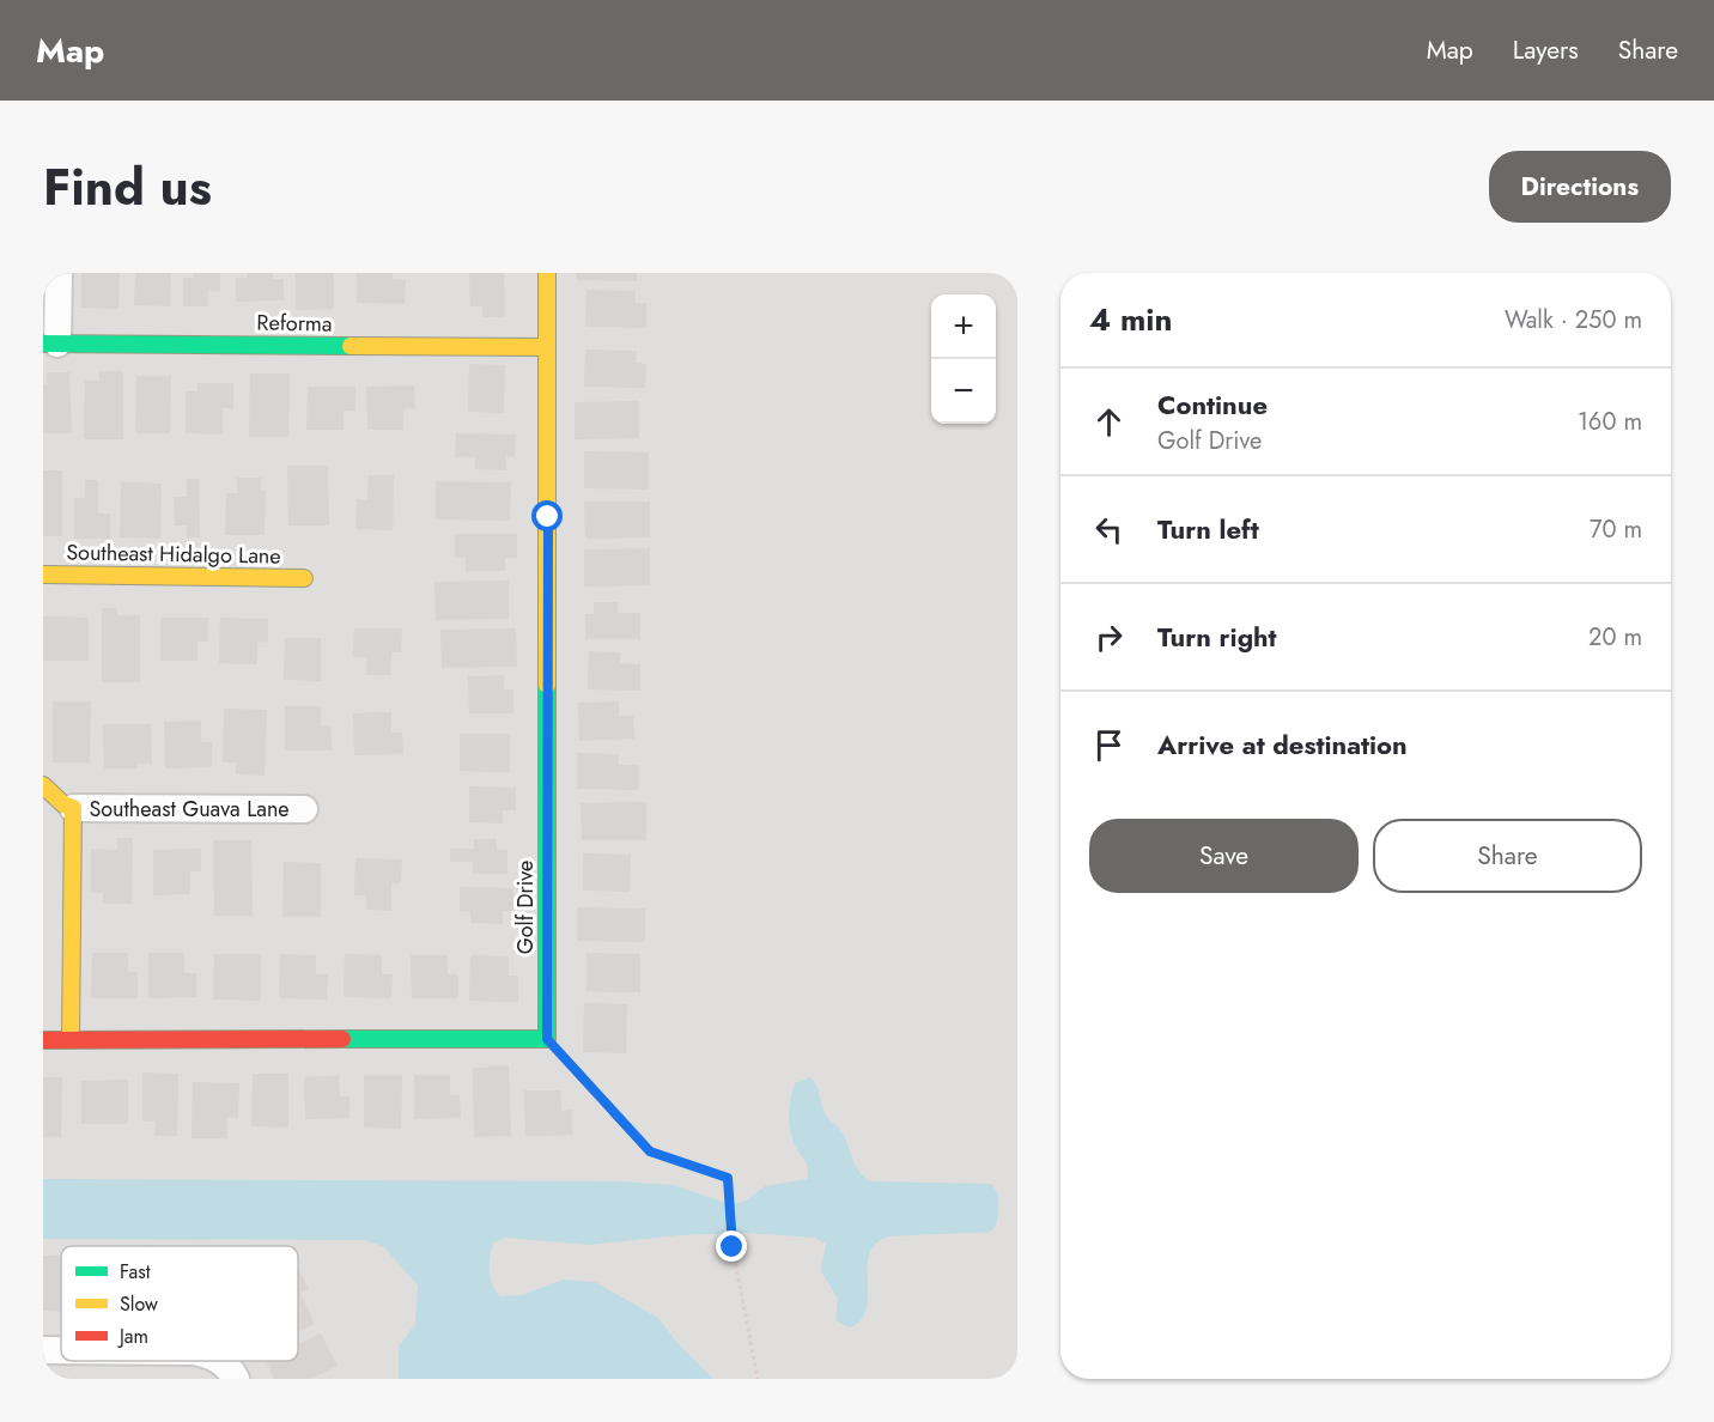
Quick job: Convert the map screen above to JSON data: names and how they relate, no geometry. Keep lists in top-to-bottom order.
{
  "streets": {
    "street": [
      "Reforma",
      "Southeast Hidalgo Lane",
      "Southeast Guava Lane",
      "Golf Drive"
    ]
  },
  "crossings": [
    ["Reforma", "Golf Drive"]
  ],
  "legend": ["Fast", "Slow", "Jam"],
  "page": {
    "header": "Map",
    "nav": ["Map", "Layers", "Share"],
    "title": "Find us",
    "buttons": [
      "Directions",
      ["Save", "Share"]
    ],
    "heading": ["4 min", "Walk · 250 m"],
    "map_buttons": ["+", "−"],
    "list": [
      ["Continue", "Golf Drive", "160 m"],
      ["Turn left", "70 m"],
      ["Turn right", "20 m"],
      "Arrive at destination"
    ]
  }
}
